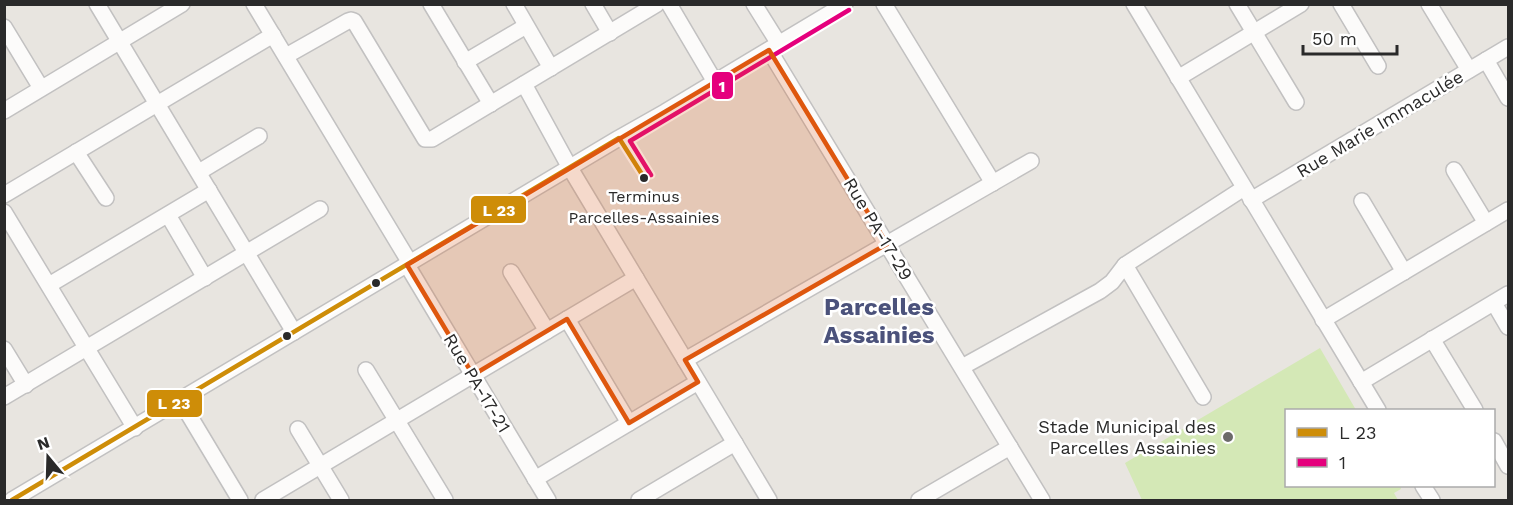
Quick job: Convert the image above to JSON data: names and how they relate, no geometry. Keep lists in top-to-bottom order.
{
  "streets": {
    "street": ["Rue Marie Immaculée", "Rue PA-17-29", "Rue PA-17-21"]
  },
  "crossings": [
    ["Rue Marie Immaculée", "Rue PA-17-29"]
  ],
  "districts": ["Parcelles Assainies"],
  "places": ["Terminus Parcelles-Assainies", "Stade Municipal des Parcelles Assainies"],
  "lines": ["transit line 1"],
  "legend": ["L 23", "1"],
  "scale_bar": "50 m",
  "north": "top"
}
